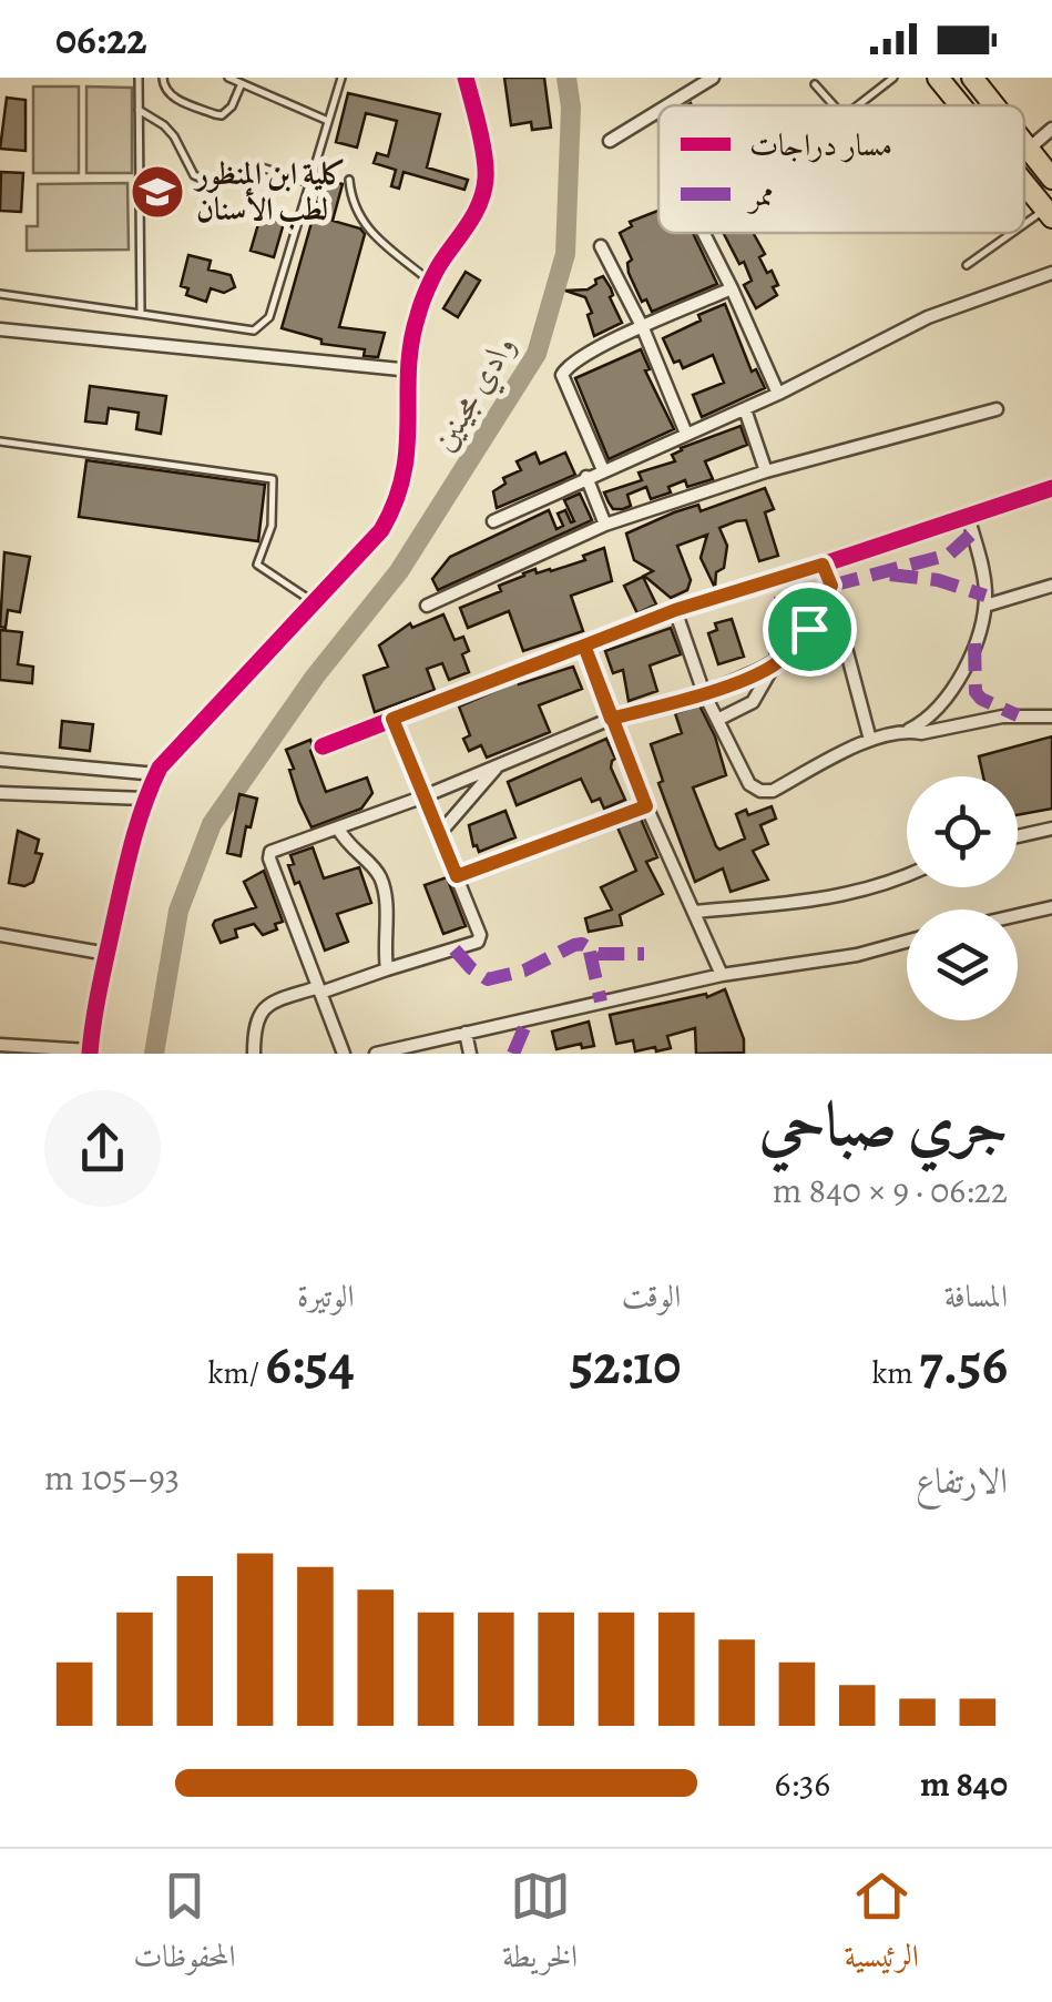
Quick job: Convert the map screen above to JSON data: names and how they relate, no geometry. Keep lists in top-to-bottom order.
{
  "water": ["وادي مجينين"],
  "places": {
    "school or university": ["كلية ابن المنظور لطب الأسنان"]
  },
  "legend": ["مسار دراجات", "ممر"],
  "page": {
    "status": "06:22",
    "heading": ["جري صباحي", "06:22 · 9 × 840 m"],
    "stats": [
      ["المسافة", "7.56 km"],
      ["الوقت", "52:10"],
      ["الوتيرة", "6:54 /km"]
    ],
    "chart": ["الارتفاع", "93–105 m"],
    "list": [
      {
        "name": "840 m",
        "note": "6:36"
      }
    ],
    "tabs": ["الرئيسية", "الخريطة", "المحفوظات"]
  }
}
